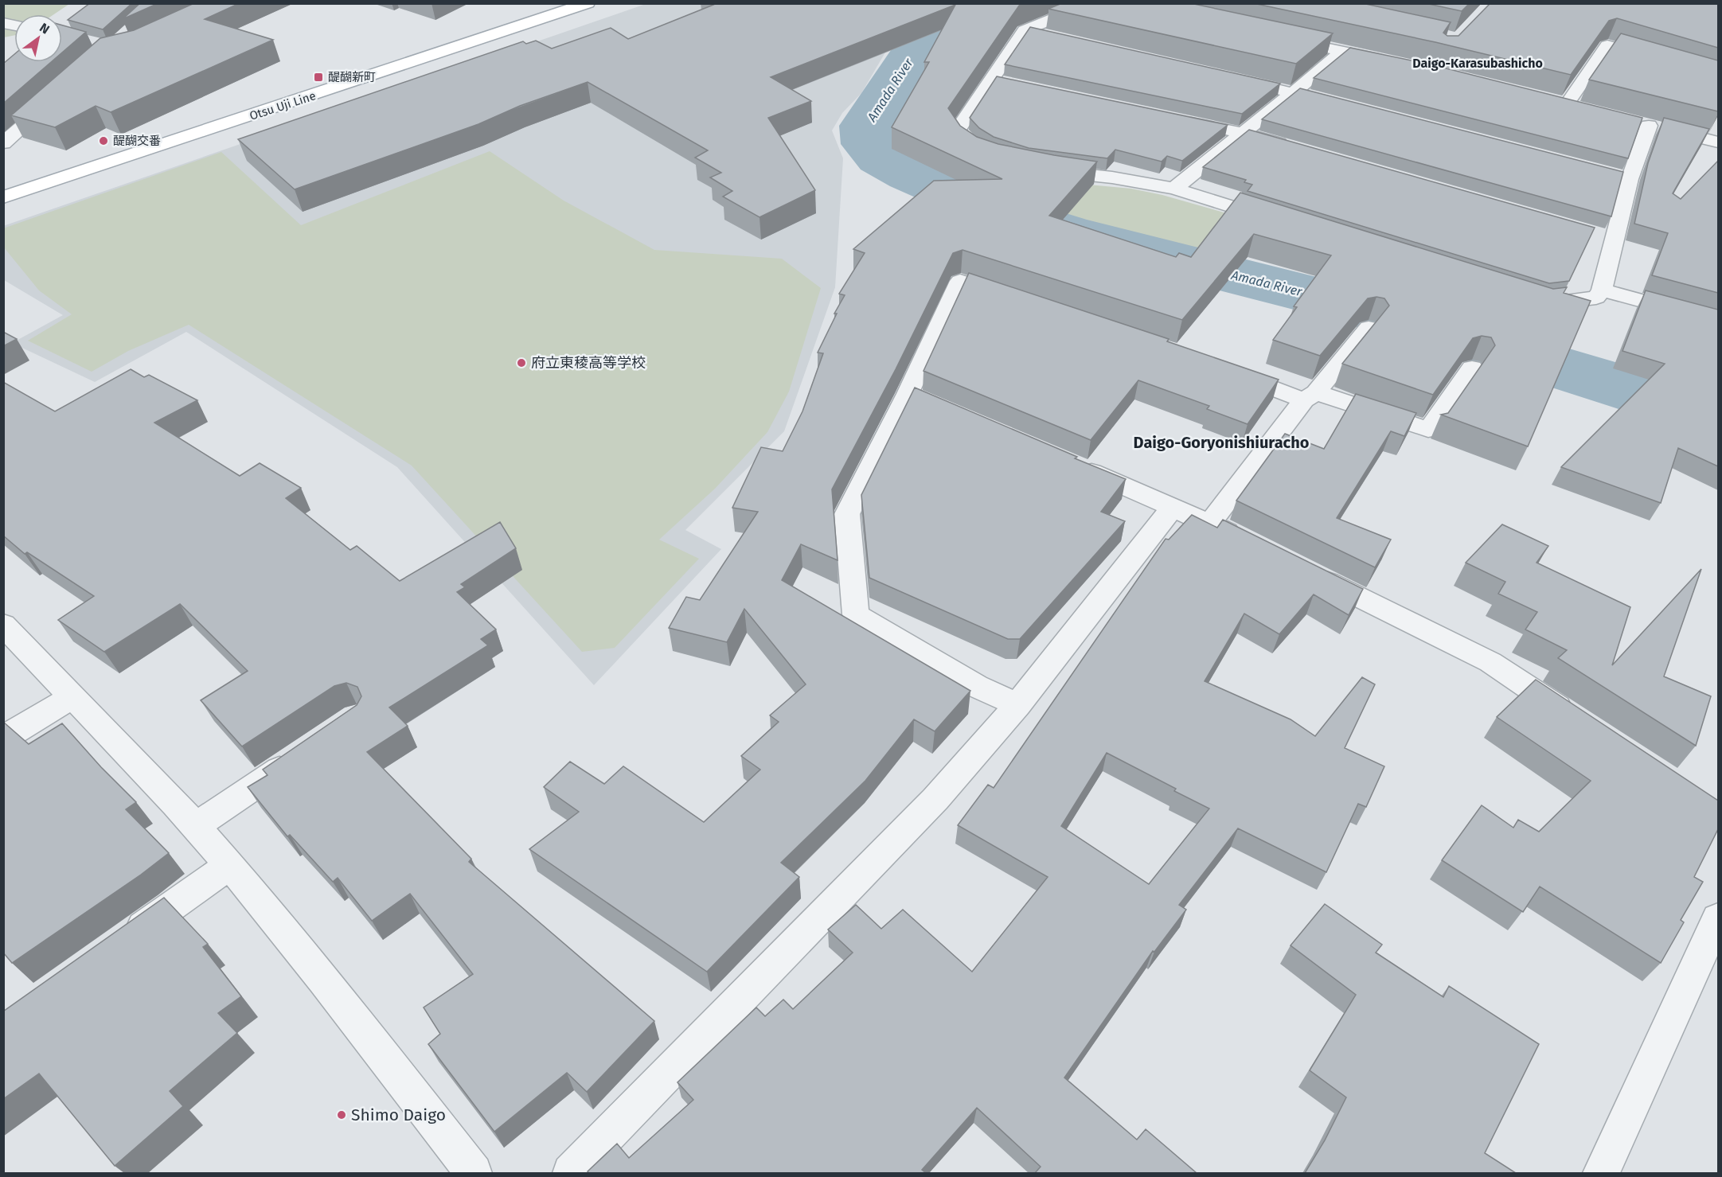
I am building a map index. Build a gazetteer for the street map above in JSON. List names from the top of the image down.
{
  "streets": {
    "main road": ["Otsu Uji Line"]
  },
  "districts": ["Daigo-Karasubashicho", "Daigo-Goryonishiuracho"],
  "water": ["Amada River"],
  "places": {
    "transit": ["醍醐新町"],
    "other": ["醍醐交番", "府立東稜高等学校", "Shimo Daigo"]
  },
  "north": "top right"
}
